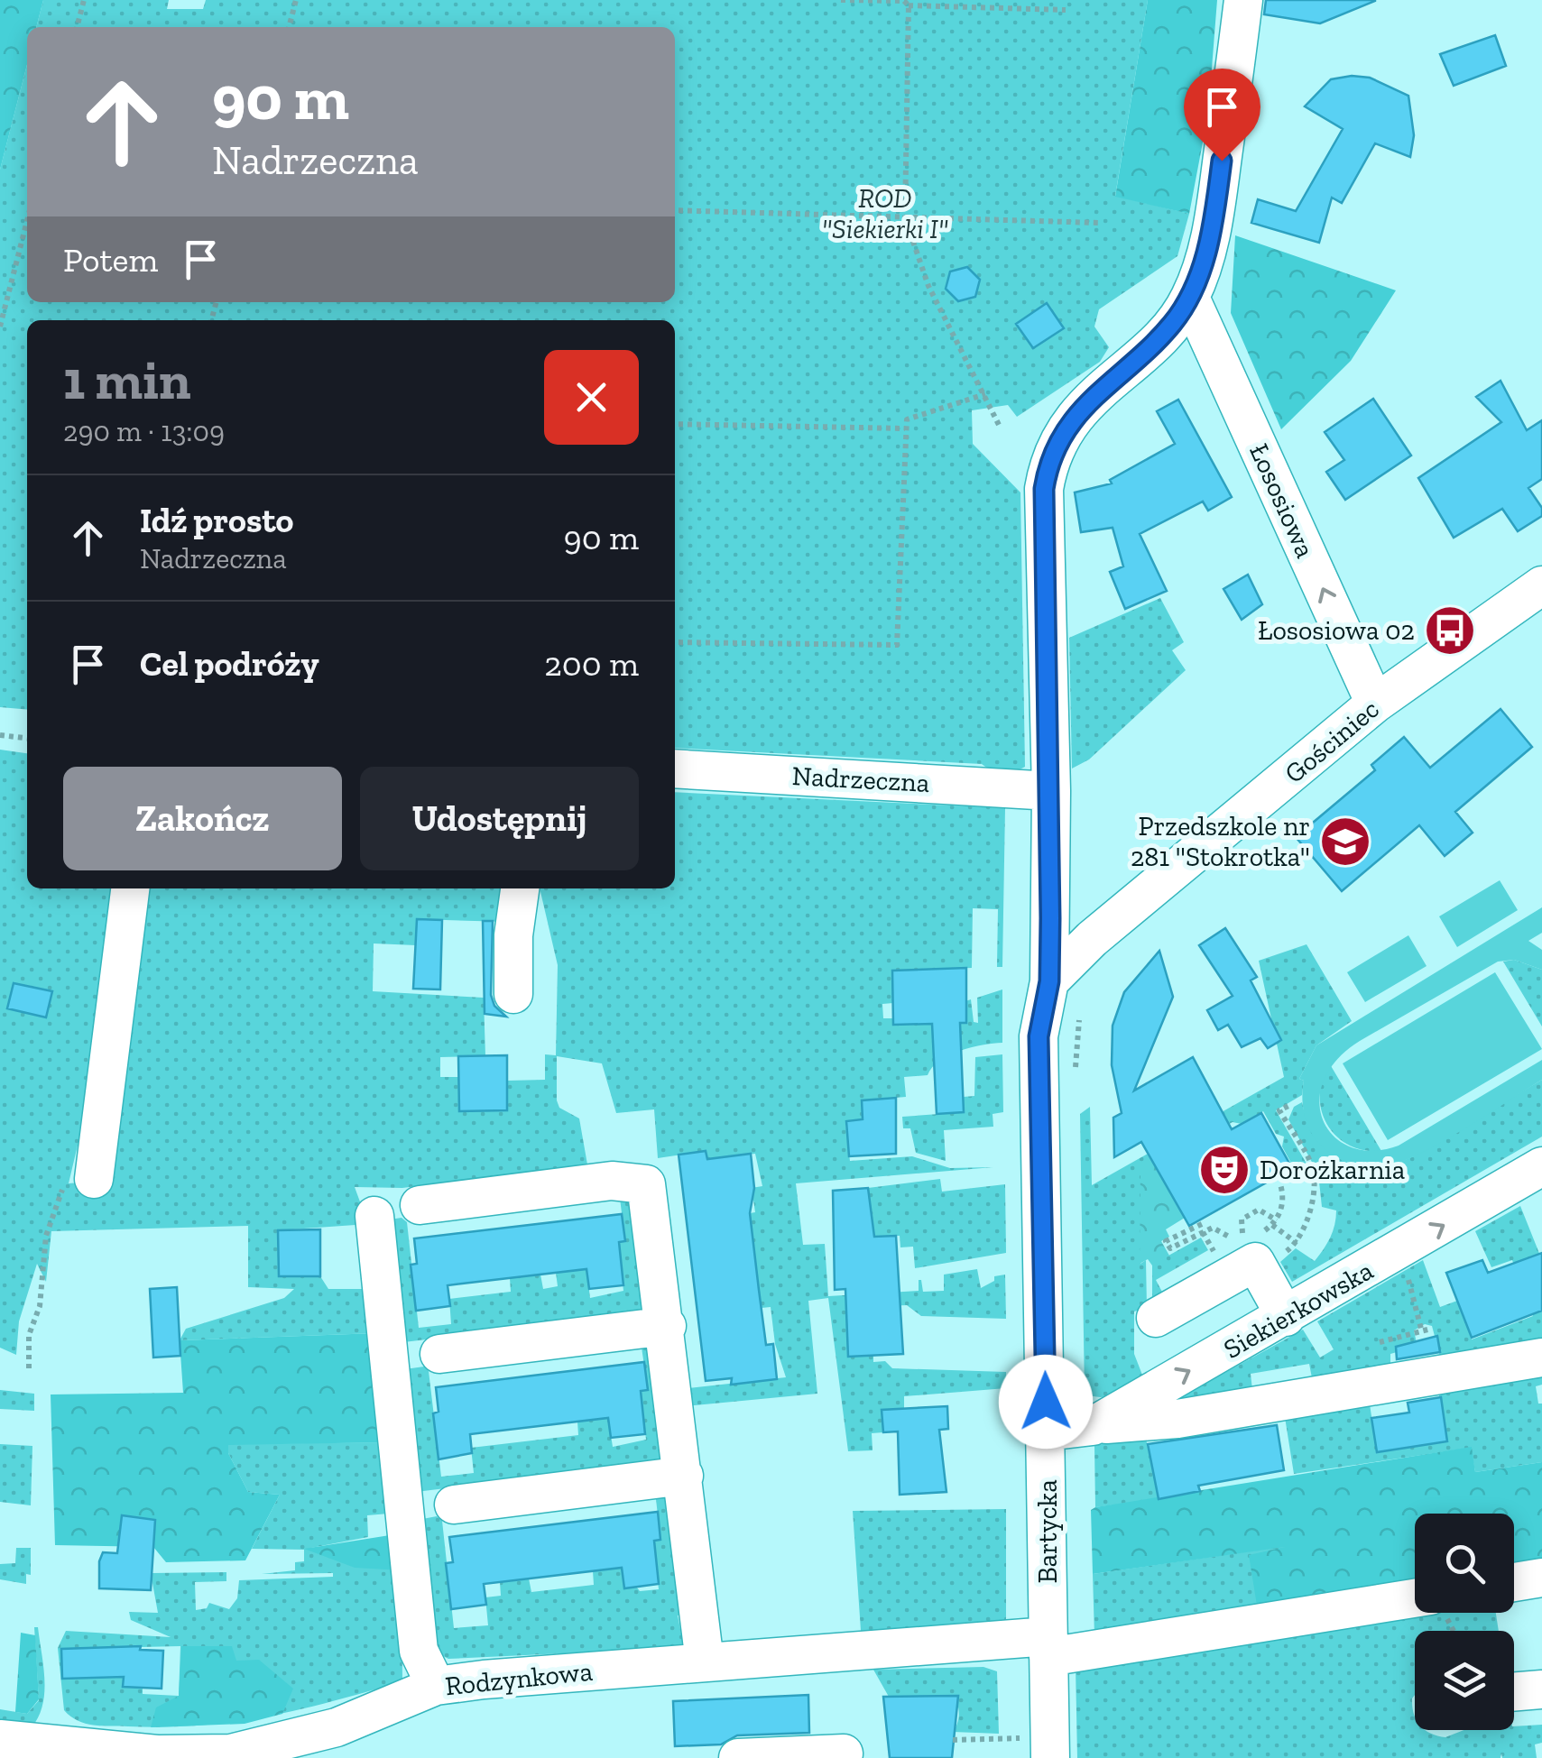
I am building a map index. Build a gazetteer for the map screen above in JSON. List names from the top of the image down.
{
  "streets": {
    "street": [
      "Łososiowa",
      "Gościniec",
      "Nadrzeczna",
      "Siekierkowska",
      "Bartycka",
      "Rodzynkowa"
    ]
  },
  "crossings": [
    ["Łososiowa", "Gościniec"],
    ["Gościniec", "Bartycka"],
    ["Siekierkowska", "Bartycka"],
    ["Bartycka", "Rodzynkowa"]
  ],
  "one_way": ["Łososiowa"],
  "parks": ["ROD \"Siekierki I\""],
  "places": {
    "bus stop": ["Łososiowa 02"],
    "school or university": ["Przedszkole nr 281 \"Stokrotka\""],
    "theatre": ["Dorożkarnia"]
  },
  "page": {
    "turn": ["90 m", "Nadrzeczna"],
    "then": "Potem",
    "heading": ["1 min", "290 m · 13:09"],
    "list": [
      {
        "name": "Idź prosto",
        "note": "Nadrzeczna",
        "value": "90 m"
      },
      {
        "name": "Cel podróży",
        "value": "200 m"
      }
    ],
    "buttons": ["Zakończ", "Udostępnij"]
  }
}
